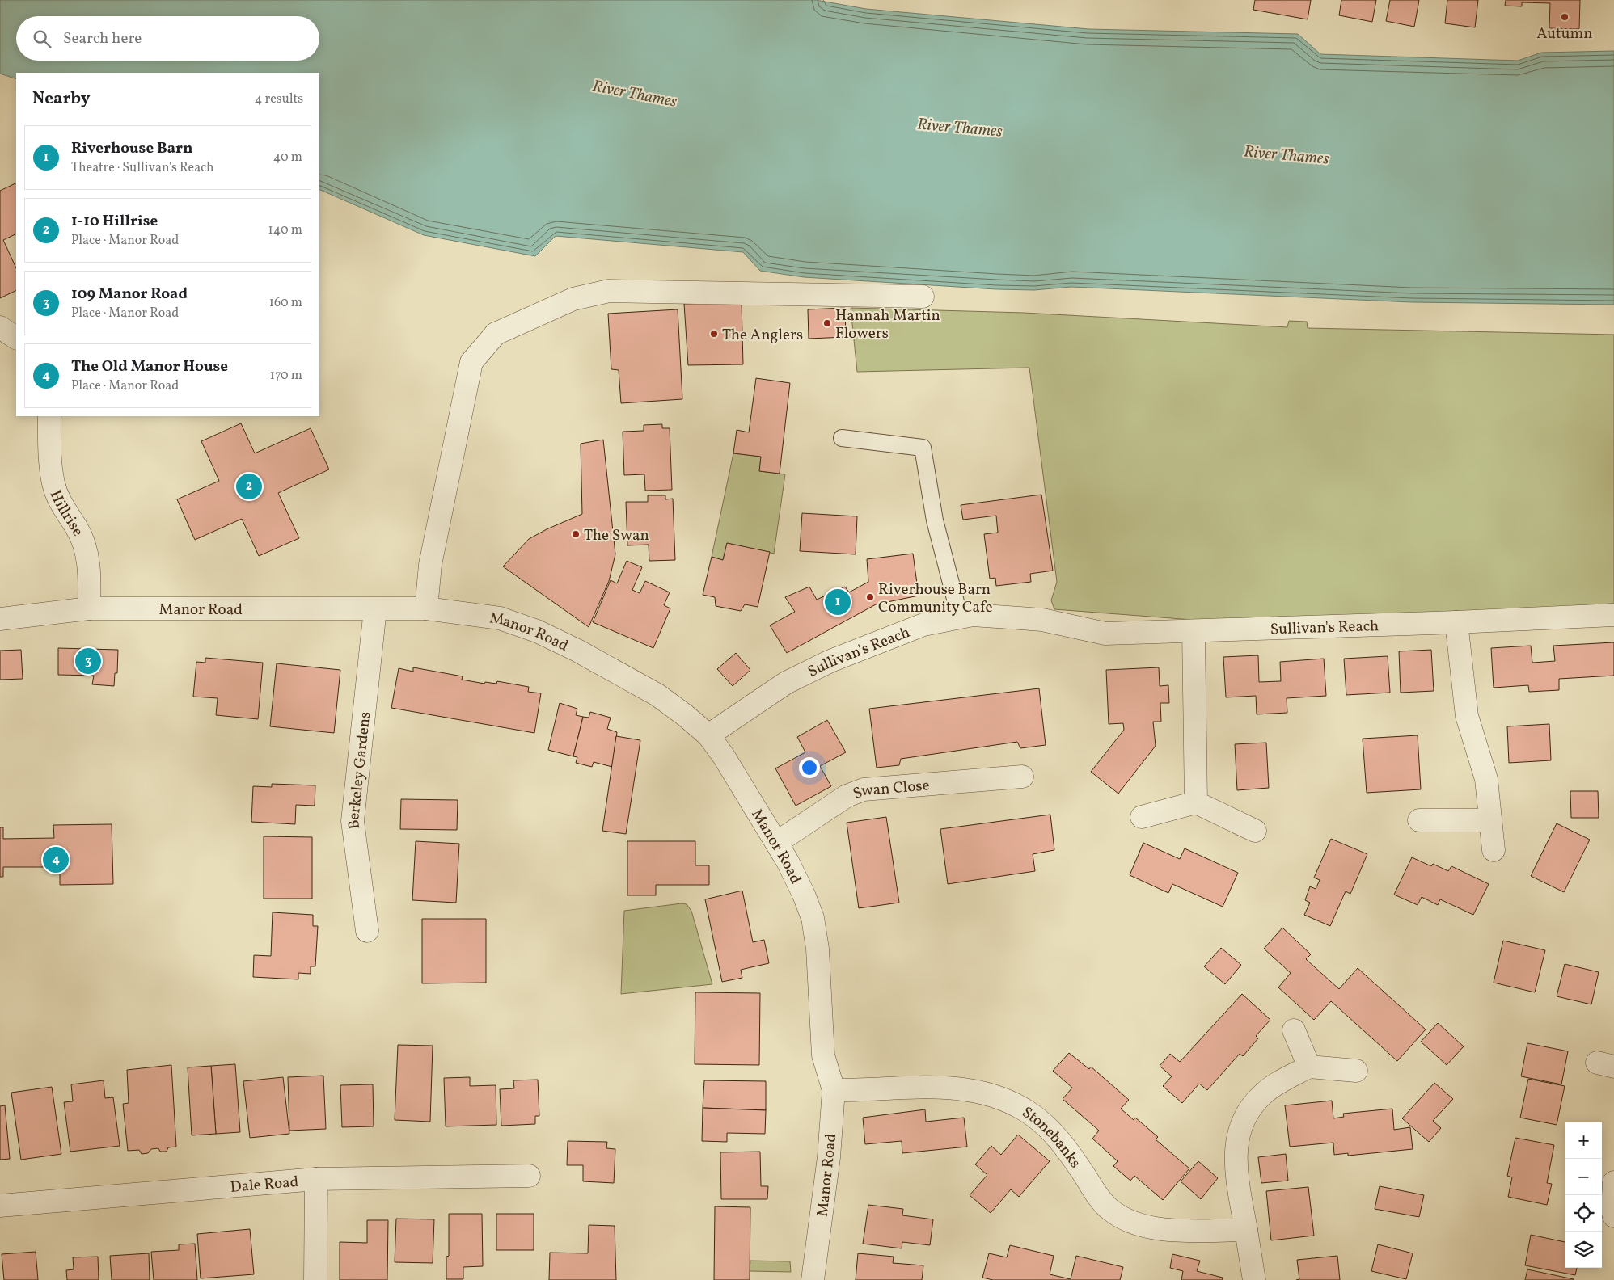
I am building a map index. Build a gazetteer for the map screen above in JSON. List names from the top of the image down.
{
  "streets": {
    "street": [
      "Hillrise",
      "Manor Road",
      "Sullivan's Reach",
      "Berkeley Gardens",
      "Swan Close",
      "Stonebanks",
      "Dale Road"
    ]
  },
  "crossings": [
    ["Hillrise", "Manor Road"],
    ["Manor Road", "Sullivan's Reach"],
    ["Manor Road", "Berkeley Gardens"],
    ["Manor Road", "Swan Close"],
    ["Manor Road", "Stonebanks"]
  ],
  "water": ["River Thames"],
  "places": [
    "Autumn",
    "Hannah Martin Flowers",
    "The Anglers",
    "The Swan",
    "Riverhouse Barn Community Cafe"
  ],
  "page": {
    "search": "Search here",
    "heading": ["Nearby", "4 results"],
    "list": [
      {
        "mark": "1",
        "name": "Riverhouse Barn",
        "note": "Theatre · Sullivan's Reach",
        "value": "40 m"
      },
      {
        "mark": "2",
        "name": "1-10 Hillrise",
        "note": "Place · Manor Road",
        "value": "140 m"
      },
      {
        "mark": "3",
        "name": "109 Manor Road",
        "note": "Place · Manor Road",
        "value": "160 m"
      },
      {
        "mark": "4",
        "name": "The Old Manor House",
        "note": "Place · Manor Road",
        "value": "170 m"
      }
    ],
    "pins": [
      "2",
      "1",
      "3",
      "4"
    ],
    "map_buttons": ["+", "−"]
  }
}
